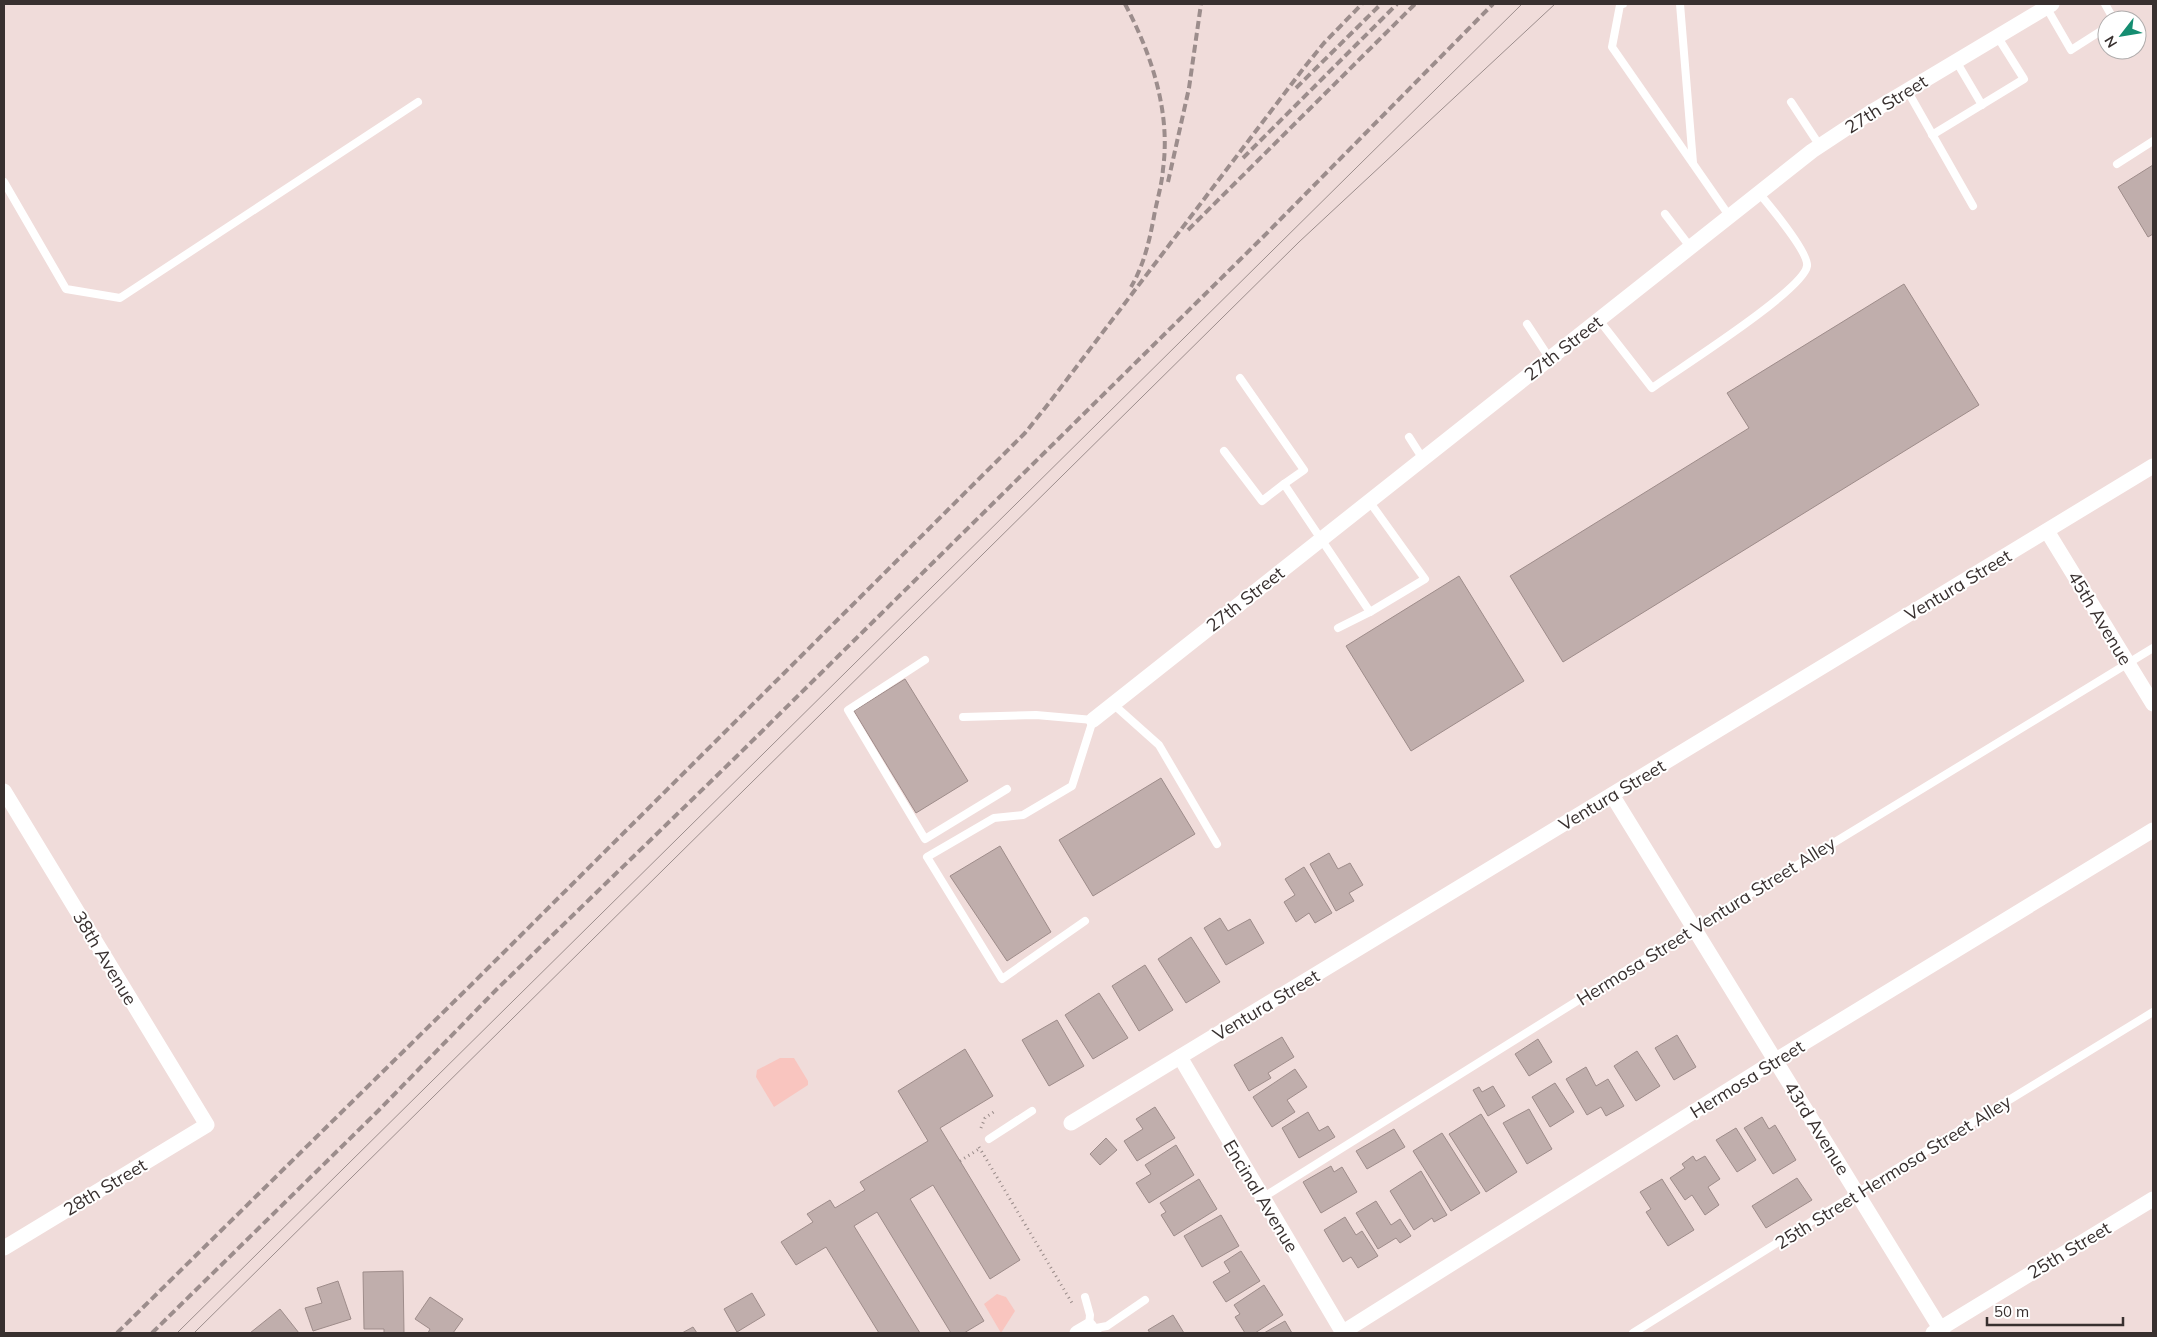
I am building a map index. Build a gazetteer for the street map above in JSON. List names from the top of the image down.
{
  "streets": {
    "street": [
      "27th Street",
      "Ventura Street",
      "45th Avenue",
      "38th Avenue",
      "Hermosa Street",
      "43rd Avenue",
      "28th Street",
      "Encinal Avenue",
      "25th Street"
    ],
    "lane": ["Hermosa Street Ventura Street Alley", "25th Street Hermosa Street Alley"]
  },
  "crossings": [
    ["Ventura Street", "45th Avenue"],
    ["Ventura Street", "43rd Avenue"],
    ["Ventura Street", "Encinal Avenue"],
    ["45th Avenue", "Hermosa Street Ventura Street Alley"],
    ["Hermosa Street Ventura Street Alley", "43rd Avenue"],
    ["Hermosa Street Ventura Street Alley", "Encinal Avenue"],
    ["38th Avenue", "28th Street"],
    ["Hermosa Street", "43rd Avenue"],
    ["Hermosa Street", "Encinal Avenue"],
    ["43rd Avenue", "25th Street Hermosa Street Alley"],
    ["43rd Avenue", "25th Street"]
  ],
  "scale_bar": "50 m",
  "north": "bottom left"
}
